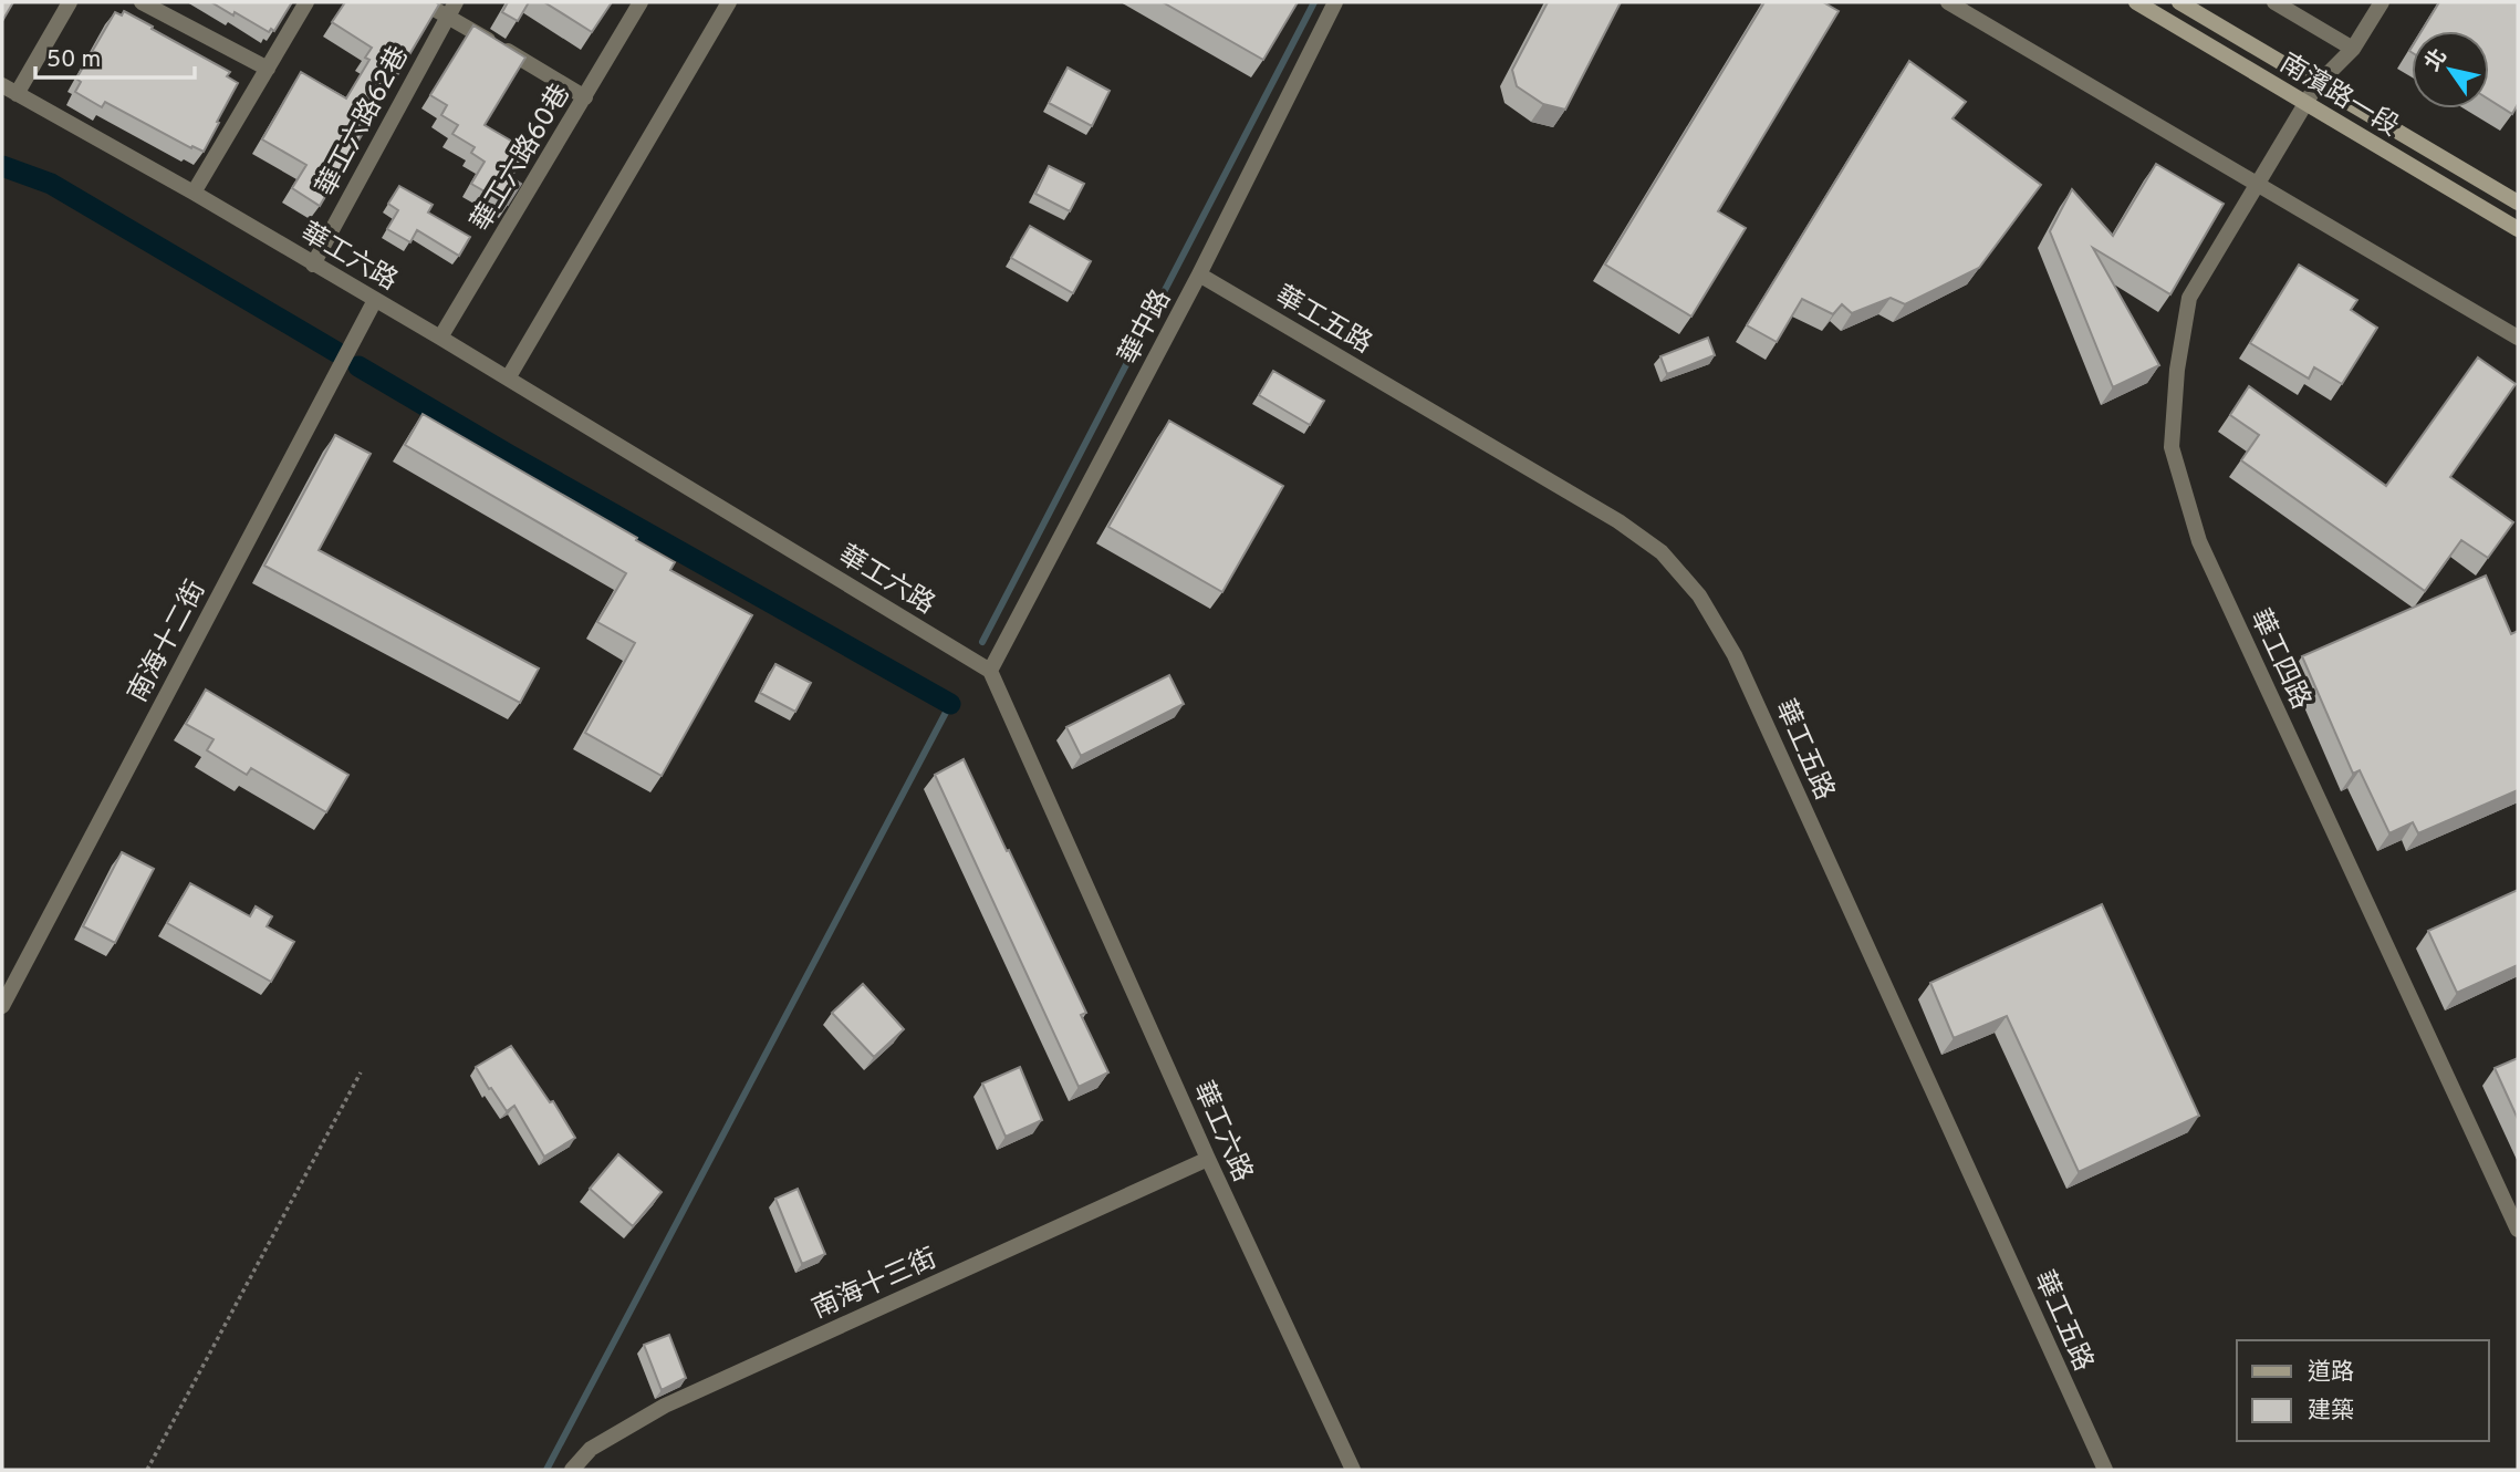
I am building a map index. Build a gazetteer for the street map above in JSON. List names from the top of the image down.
{
  "streets": {
    "main road": ["南濱路一段"],
    "street": [
      "華工六路62巷",
      "華工六路60巷",
      "華工六路",
      "華工五路",
      "華中路",
      "南海十二街",
      "華工四路",
      "南海十三街"
    ]
  },
  "crossings": [
    ["南濱路一段", "華工四路"],
    ["華工六路62巷", "華工六路"],
    ["華工六路60巷", "華工六路"],
    ["華工六路", "華中路"],
    ["華工六路", "南海十二街"],
    ["華工六路", "南海十三街"],
    ["華工五路", "華中路"]
  ],
  "legend": ["道路", "建築"],
  "scale_bar": "50 m",
  "north": "top left"
}
